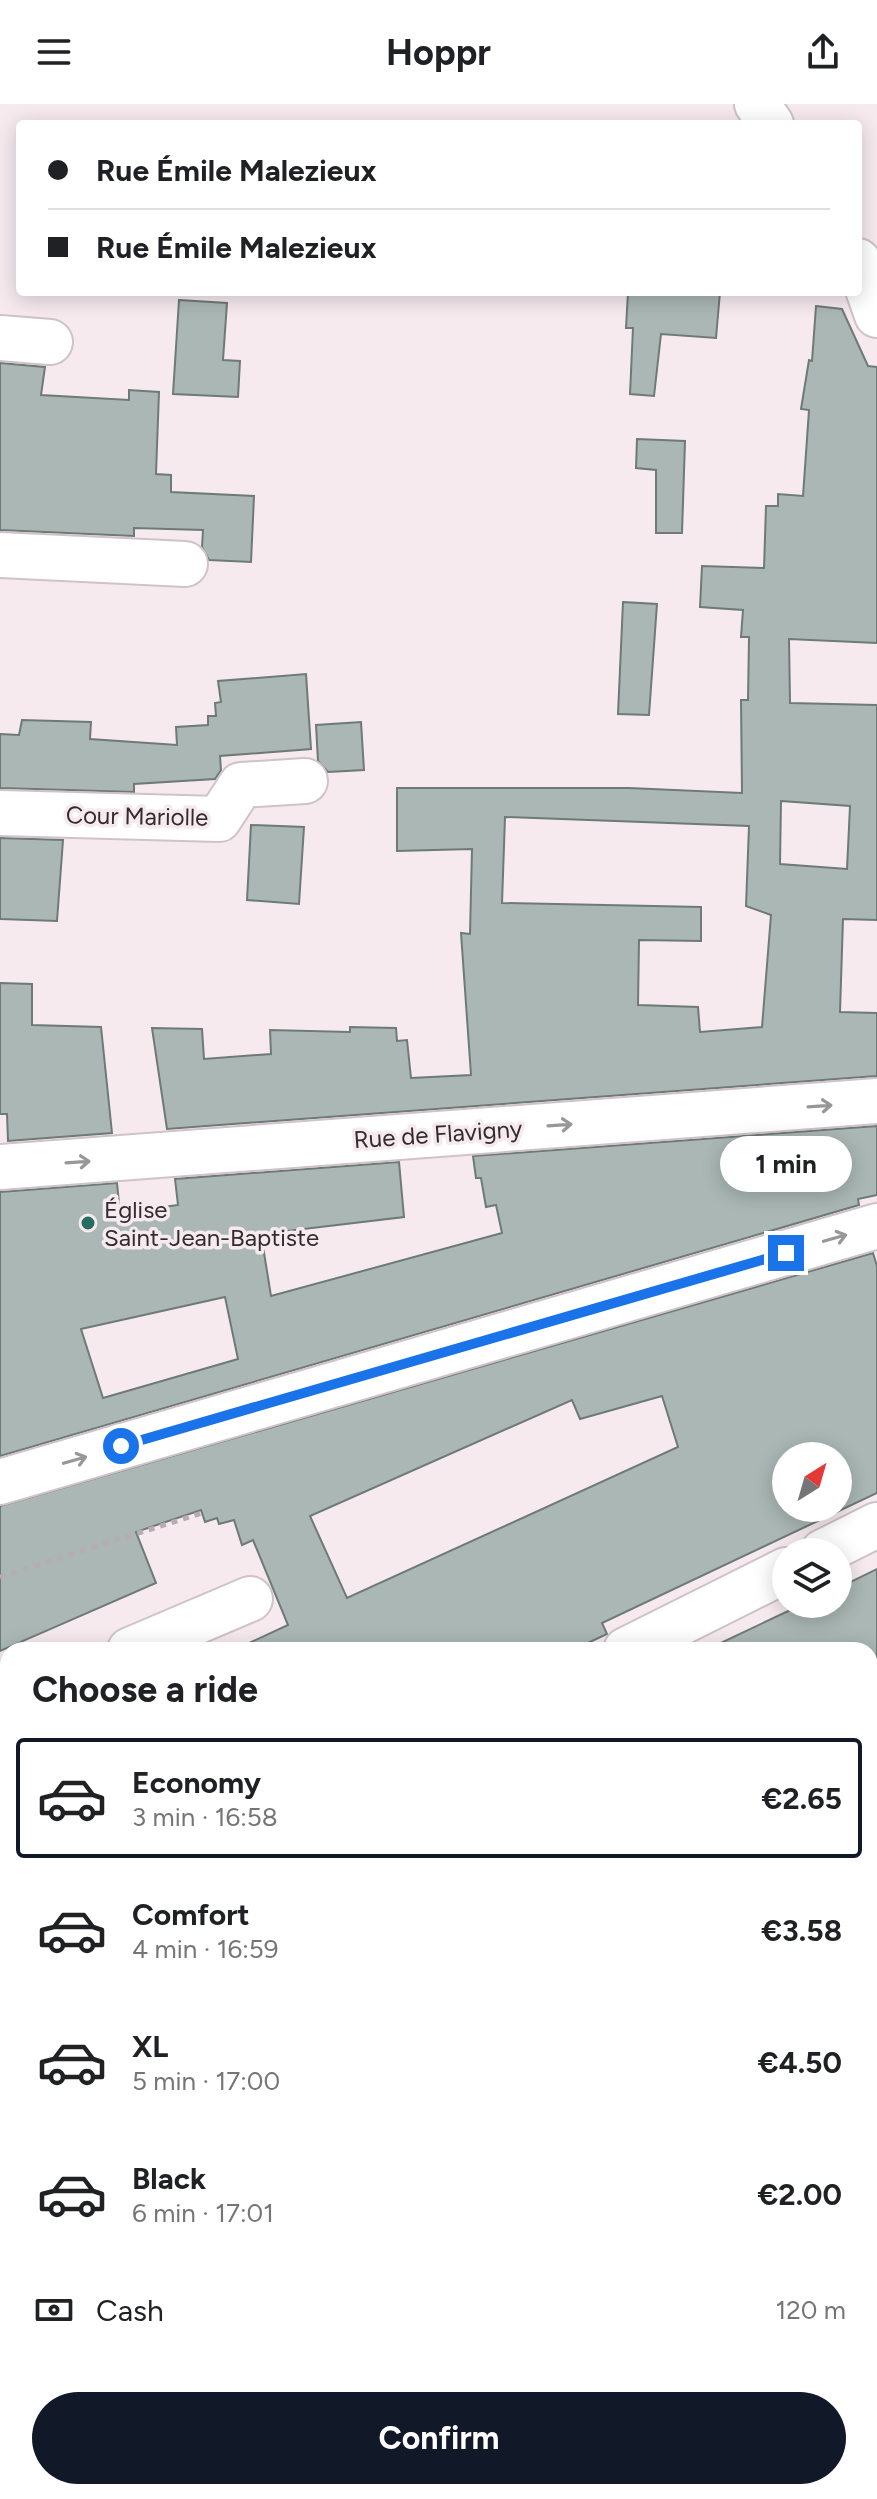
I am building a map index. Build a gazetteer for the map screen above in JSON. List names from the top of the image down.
{
  "streets": {
    "street": ["Cour Mariolle", "Rue de Flavigny"]
  },
  "places": ["Église Saint-Jean-Baptiste"],
  "north": "top right",
  "page": {
    "header": "Hoppr",
    "banner": ["Rue Émile Malezieux", "Rue Émile Malezieux"],
    "bubble": "1 min",
    "heading": "Choose a ride",
    "list": [
      {
        "name": "Economy",
        "note": "3 min · 16:58",
        "value": "€2.65"
      },
      {
        "name": "Comfort",
        "note": "4 min · 16:59",
        "value": "€3.58"
      },
      {
        "name": "XL",
        "note": "5 min · 17:00",
        "value": "€4.50"
      },
      {
        "name": "Black",
        "note": "6 min · 17:01",
        "value": "€2.00"
      }
    ],
    "pay": ["Cash", "120 m"],
    "buttons": "Confirm"
  }
}
